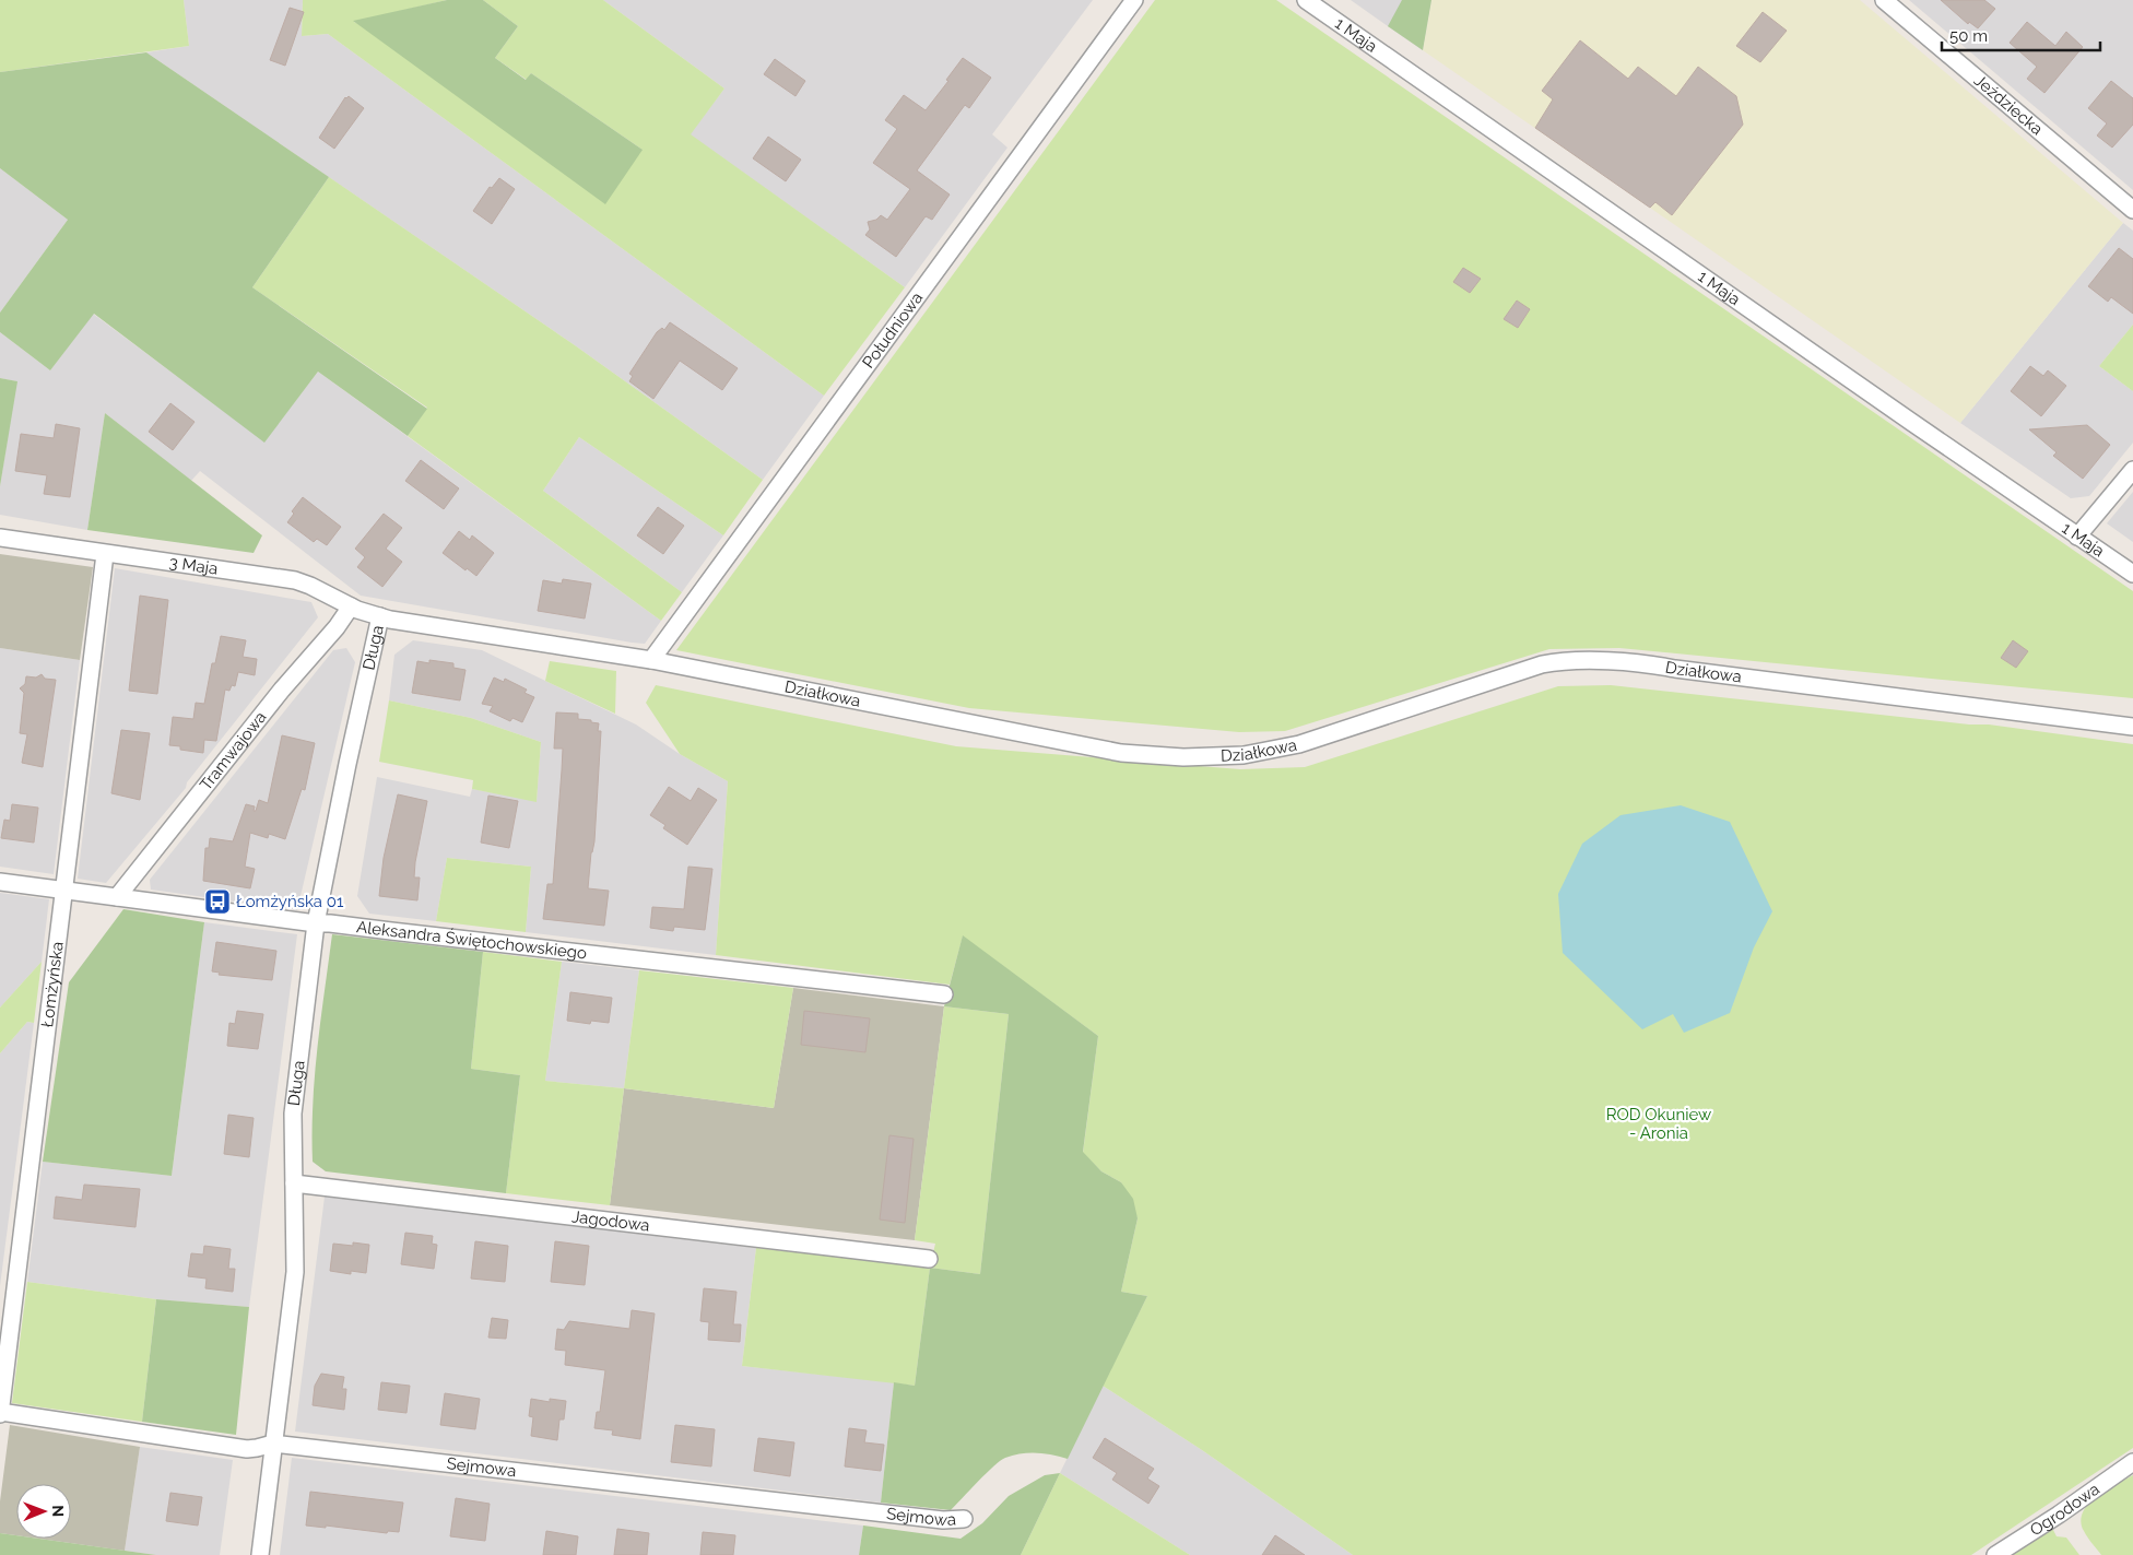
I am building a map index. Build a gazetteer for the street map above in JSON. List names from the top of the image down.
{
  "streets": {
    "street": [
      "1 Maja",
      "Jeździecka",
      "Południowa",
      "3 Maja",
      "Długa",
      "Działkowa",
      "Tramwajowa",
      "Aleksandra Świętochowskiego",
      "Łomżyńska",
      "Jagodowa",
      "Sejmowa",
      "Ogrodowa"
    ]
  },
  "crossings": [
    ["Południowa", "Działkowa"],
    ["3 Maja", "Długa"],
    ["3 Maja", "Działkowa"],
    ["3 Maja", "Tramwajowa"],
    ["3 Maja", "Łomżyńska"],
    ["Długa", "Działkowa"],
    ["Długa", "Aleksandra Świętochowskiego"],
    ["Długa", "Jagodowa"],
    ["Długa", "Sejmowa"],
    ["Tramwajowa", "Aleksandra Świętochowskiego"],
    ["Aleksandra Świętochowskiego", "Łomżyńska"],
    ["Łomżyńska", "Sejmowa"]
  ],
  "parks": ["ROD Okuniew - Aronia"],
  "places": {
    "bus stop": ["Łomżyńska 01"]
  },
  "scale_bar": "50 m",
  "north": "right"
}
